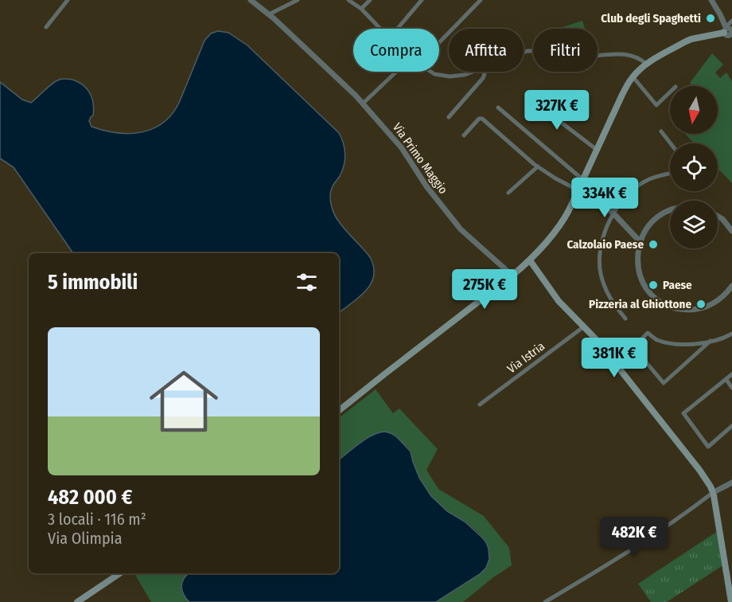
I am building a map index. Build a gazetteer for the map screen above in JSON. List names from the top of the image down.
{
  "streets": {
    "street": ["Via Primo Maggio", "Via Istria"]
  },
  "places": [
    "Club degli Spaghetti",
    "Calzolaio Paese",
    "Paese",
    "Pizzeria al Ghiottone"
  ],
  "north": "bottom",
  "page": {
    "chip": ["Compra", "Affitta", "Filtri"],
    "price": [
      "327K €",
      "334K €",
      "275K €",
      "381K €",
      "482K €"
    ],
    "heading": "5 immobili",
    "list": [
      {
        "name": "482 000 €",
        "note": "3 locali · 116 m² · Via Olimpia"
      }
    ]
  }
}
